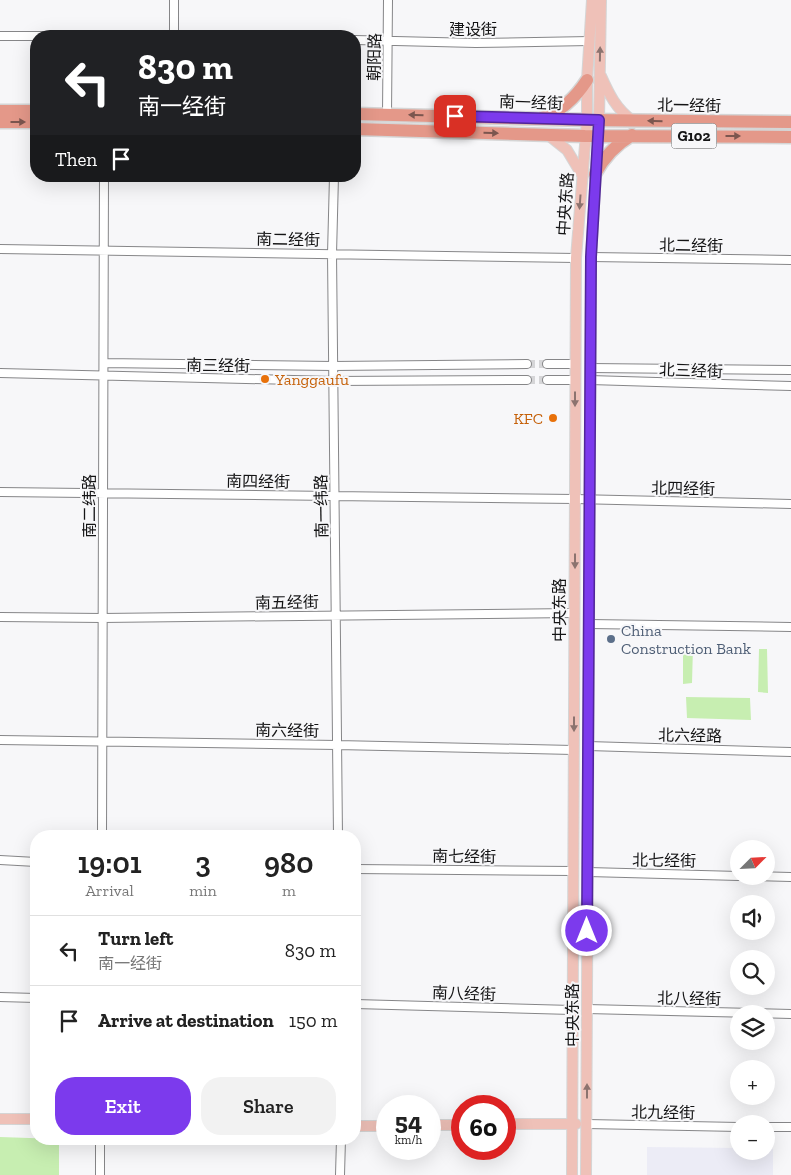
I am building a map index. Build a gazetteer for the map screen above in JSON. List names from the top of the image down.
{
  "streets": {
    "highway": ["南一经街", "北一经街", "G102"],
    "main road": ["中央东路"],
    "street": [
      "建设街",
      "朝阳路",
      "南二经街",
      "北二经街",
      "南三经街",
      "北三经街",
      "南四经街",
      "北四经街",
      "南二纬路",
      "南一纬路",
      "南五经街",
      "南六经街",
      "北六经路",
      "南七经街",
      "北七经街",
      "南八经街",
      "北八经街",
      "北九经街"
    ]
  },
  "crossings": [
    ["建设街", "朝阳路"],
    ["朝阳路", "南一经街"],
    ["南一经街", "北一经街"],
    ["南一经街", "中央东路"],
    ["北一经街", "中央东路"],
    ["中央东路", "南二经街"],
    ["中央东路", "北二经街"],
    ["中央东路", "北三经街"],
    ["中央东路", "南四经街"],
    ["中央东路", "北四经街"],
    ["中央东路", "南五经街"],
    ["中央东路", "南六经街"],
    ["中央东路", "北六经路"],
    ["中央东路", "南七经街"],
    ["中央东路", "北七经街"],
    ["中央东路", "南八经街"],
    ["中央东路", "北八经街"],
    ["中央东路", "北九经街"],
    ["南二经街", "南二纬路"],
    ["南二经街", "南一纬路"],
    ["南三经街", "南二纬路"],
    ["南三经街", "南一纬路"],
    ["南四经街", "北四经街"],
    ["南四经街", "南二纬路"],
    ["南四经街", "南一纬路"],
    ["南二纬路", "南五经街"],
    ["南二纬路", "南六经街"],
    ["南一纬路", "南五经街"],
    ["南一纬路", "南六经街"]
  ],
  "places": ["Yanggaufu", "KFC", "China Construction Bank"],
  "north": "top right",
  "page": {
    "turn": ["830 m", "南一经街"],
    "then": "Then",
    "eta": [
      "19:01",
      "Arrival",
      "3",
      "min",
      "980",
      "m"
    ],
    "map_buttons": ["+", "−"],
    "list": [
      {
        "name": "Turn left",
        "note": "南一经街",
        "value": "830 m"
      },
      {
        "name": "Arrive at destination",
        "value": "150 m"
      }
    ],
    "buttons": ["Exit", "Share"],
    "speed": "54 km/h",
    "limit": "60"
  }
}
